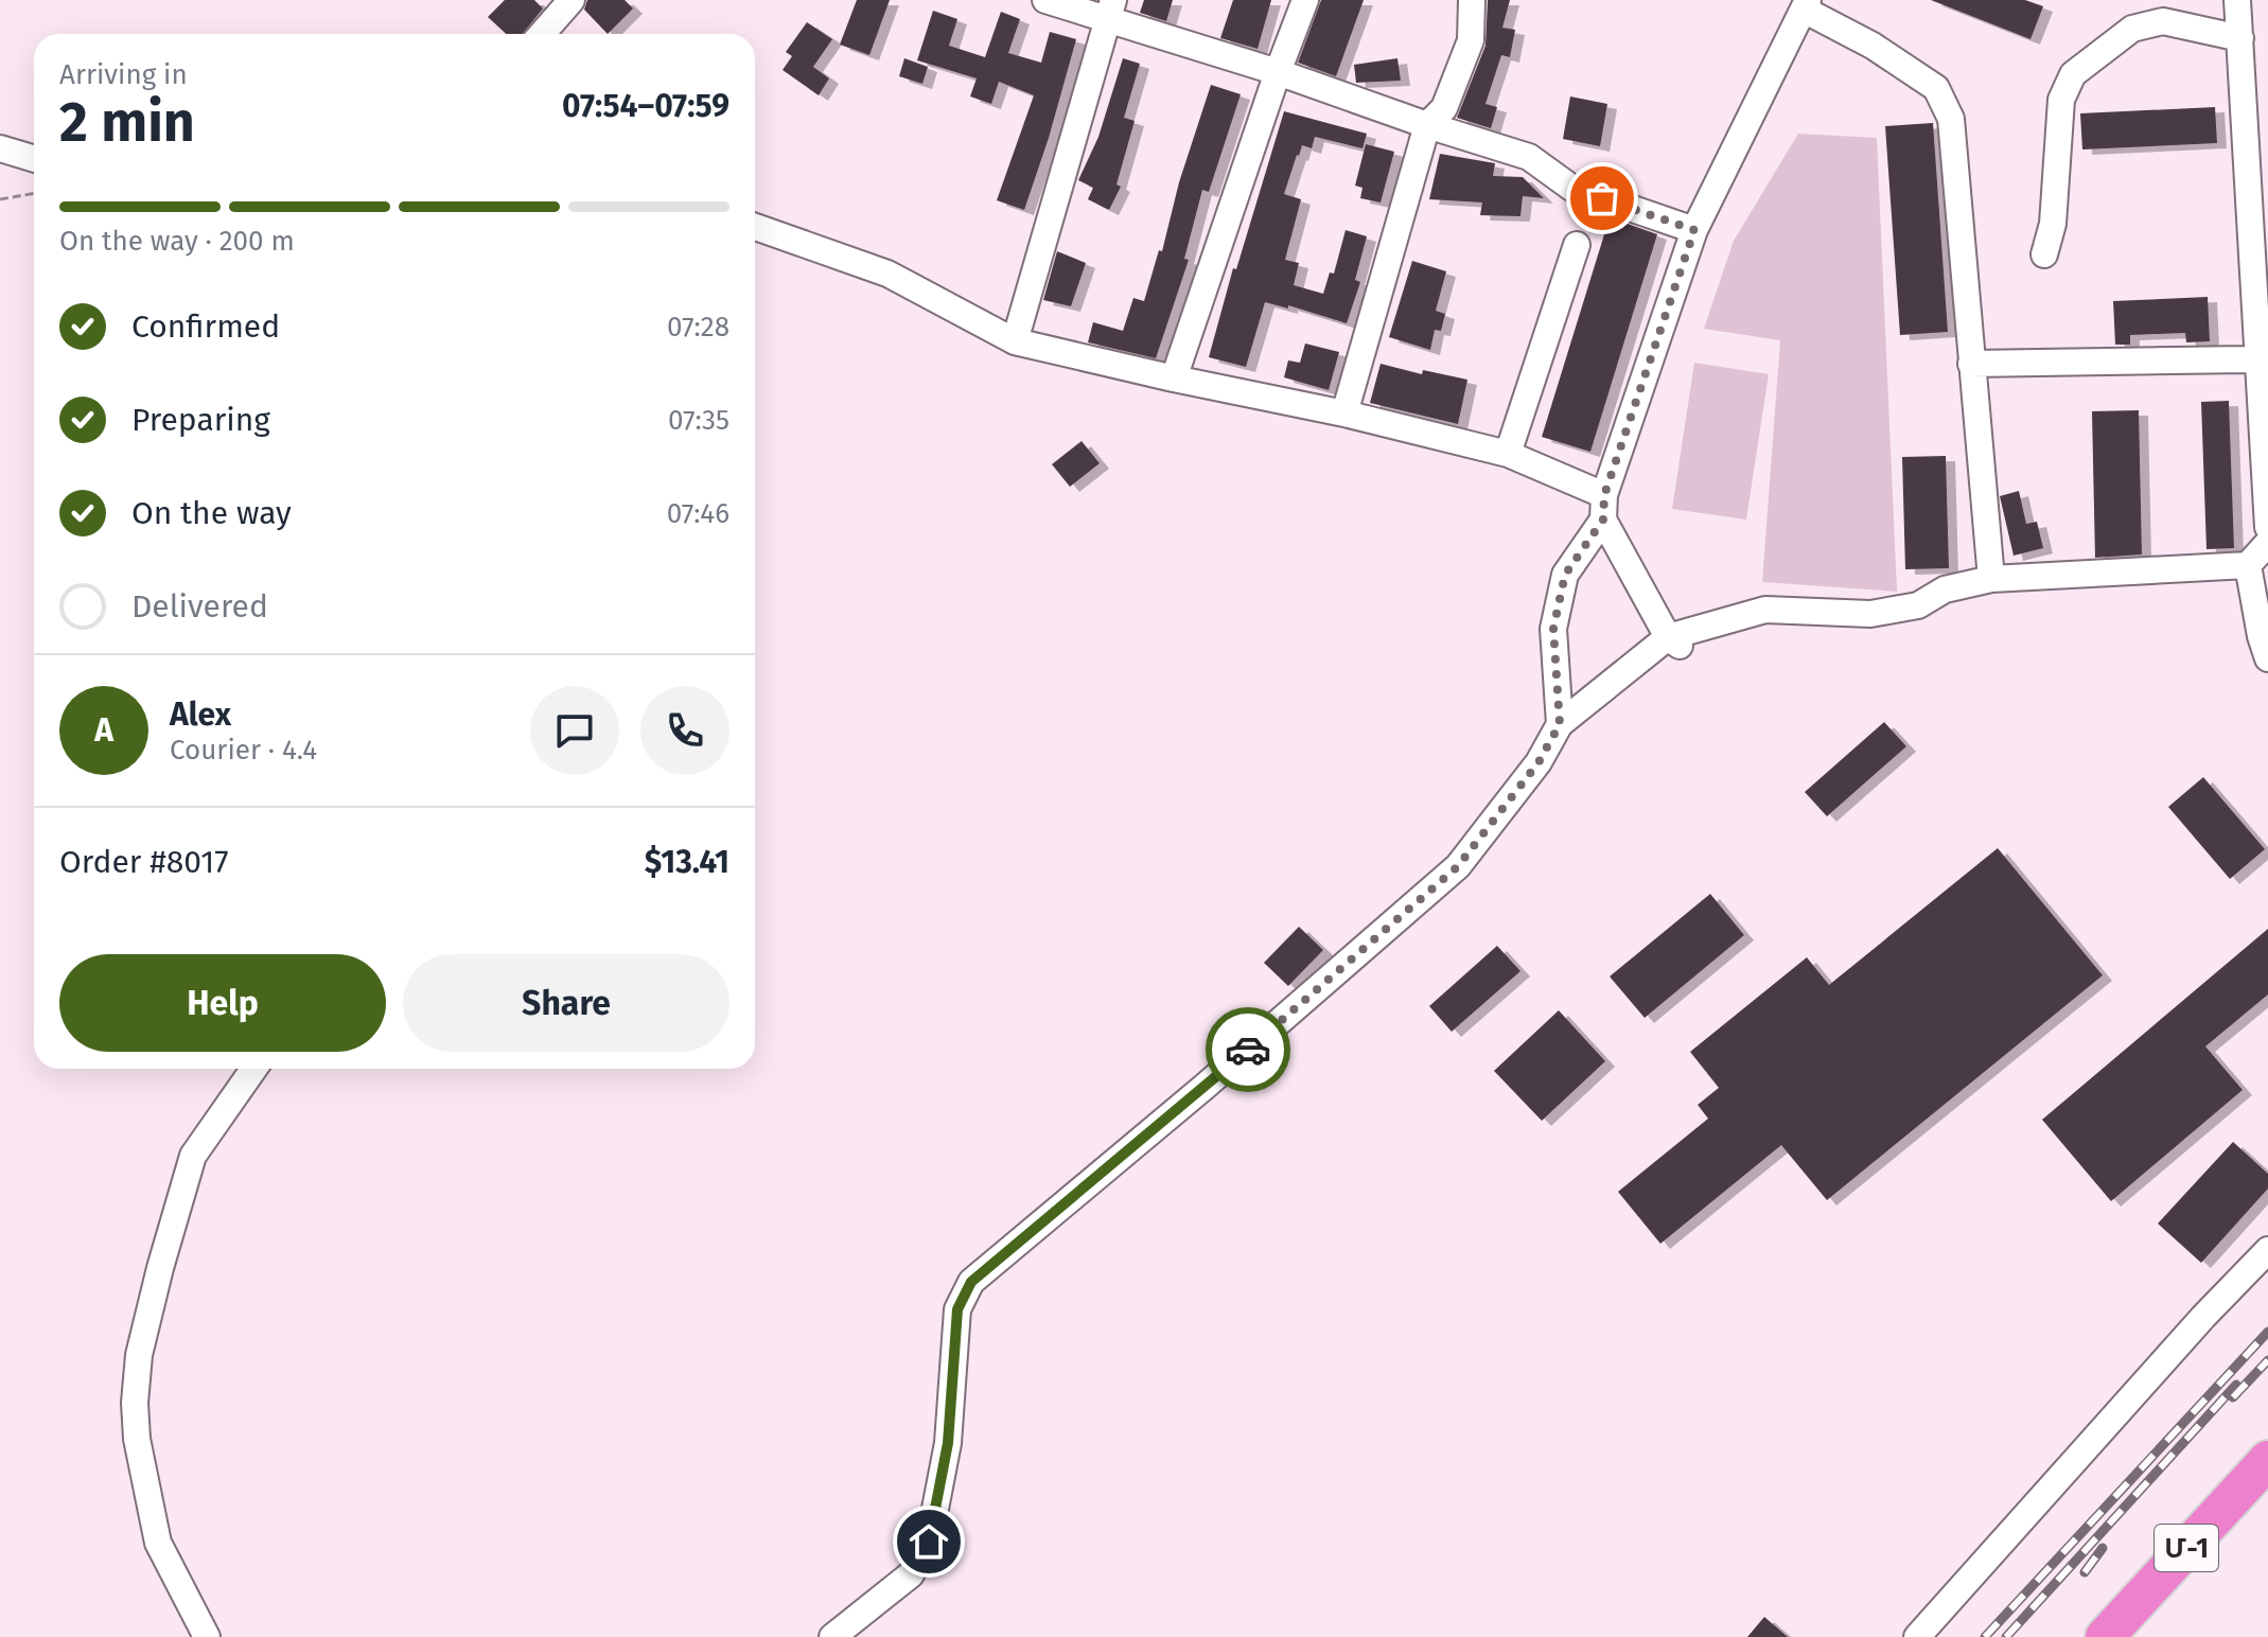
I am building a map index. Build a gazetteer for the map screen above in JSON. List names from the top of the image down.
{
  "streets": {
    "highway": ["Մ-1"]
  },
  "page": {
    "heading": ["2 min", "Arriving in", "07:54–07:59"],
    "panel": [
      "Alex",
      "Courier · 4.4",
      "Order #8017",
      "$13.41"
    ],
    "bar": "On the way · 200 m",
    "list": [
      ["Confirmed", "07:28"],
      ["Preparing", "07:35"],
      ["On the way", "07:46"],
      "Delivered"
    ],
    "round": "A",
    "buttons": ["Help", "Share"]
  }
}
